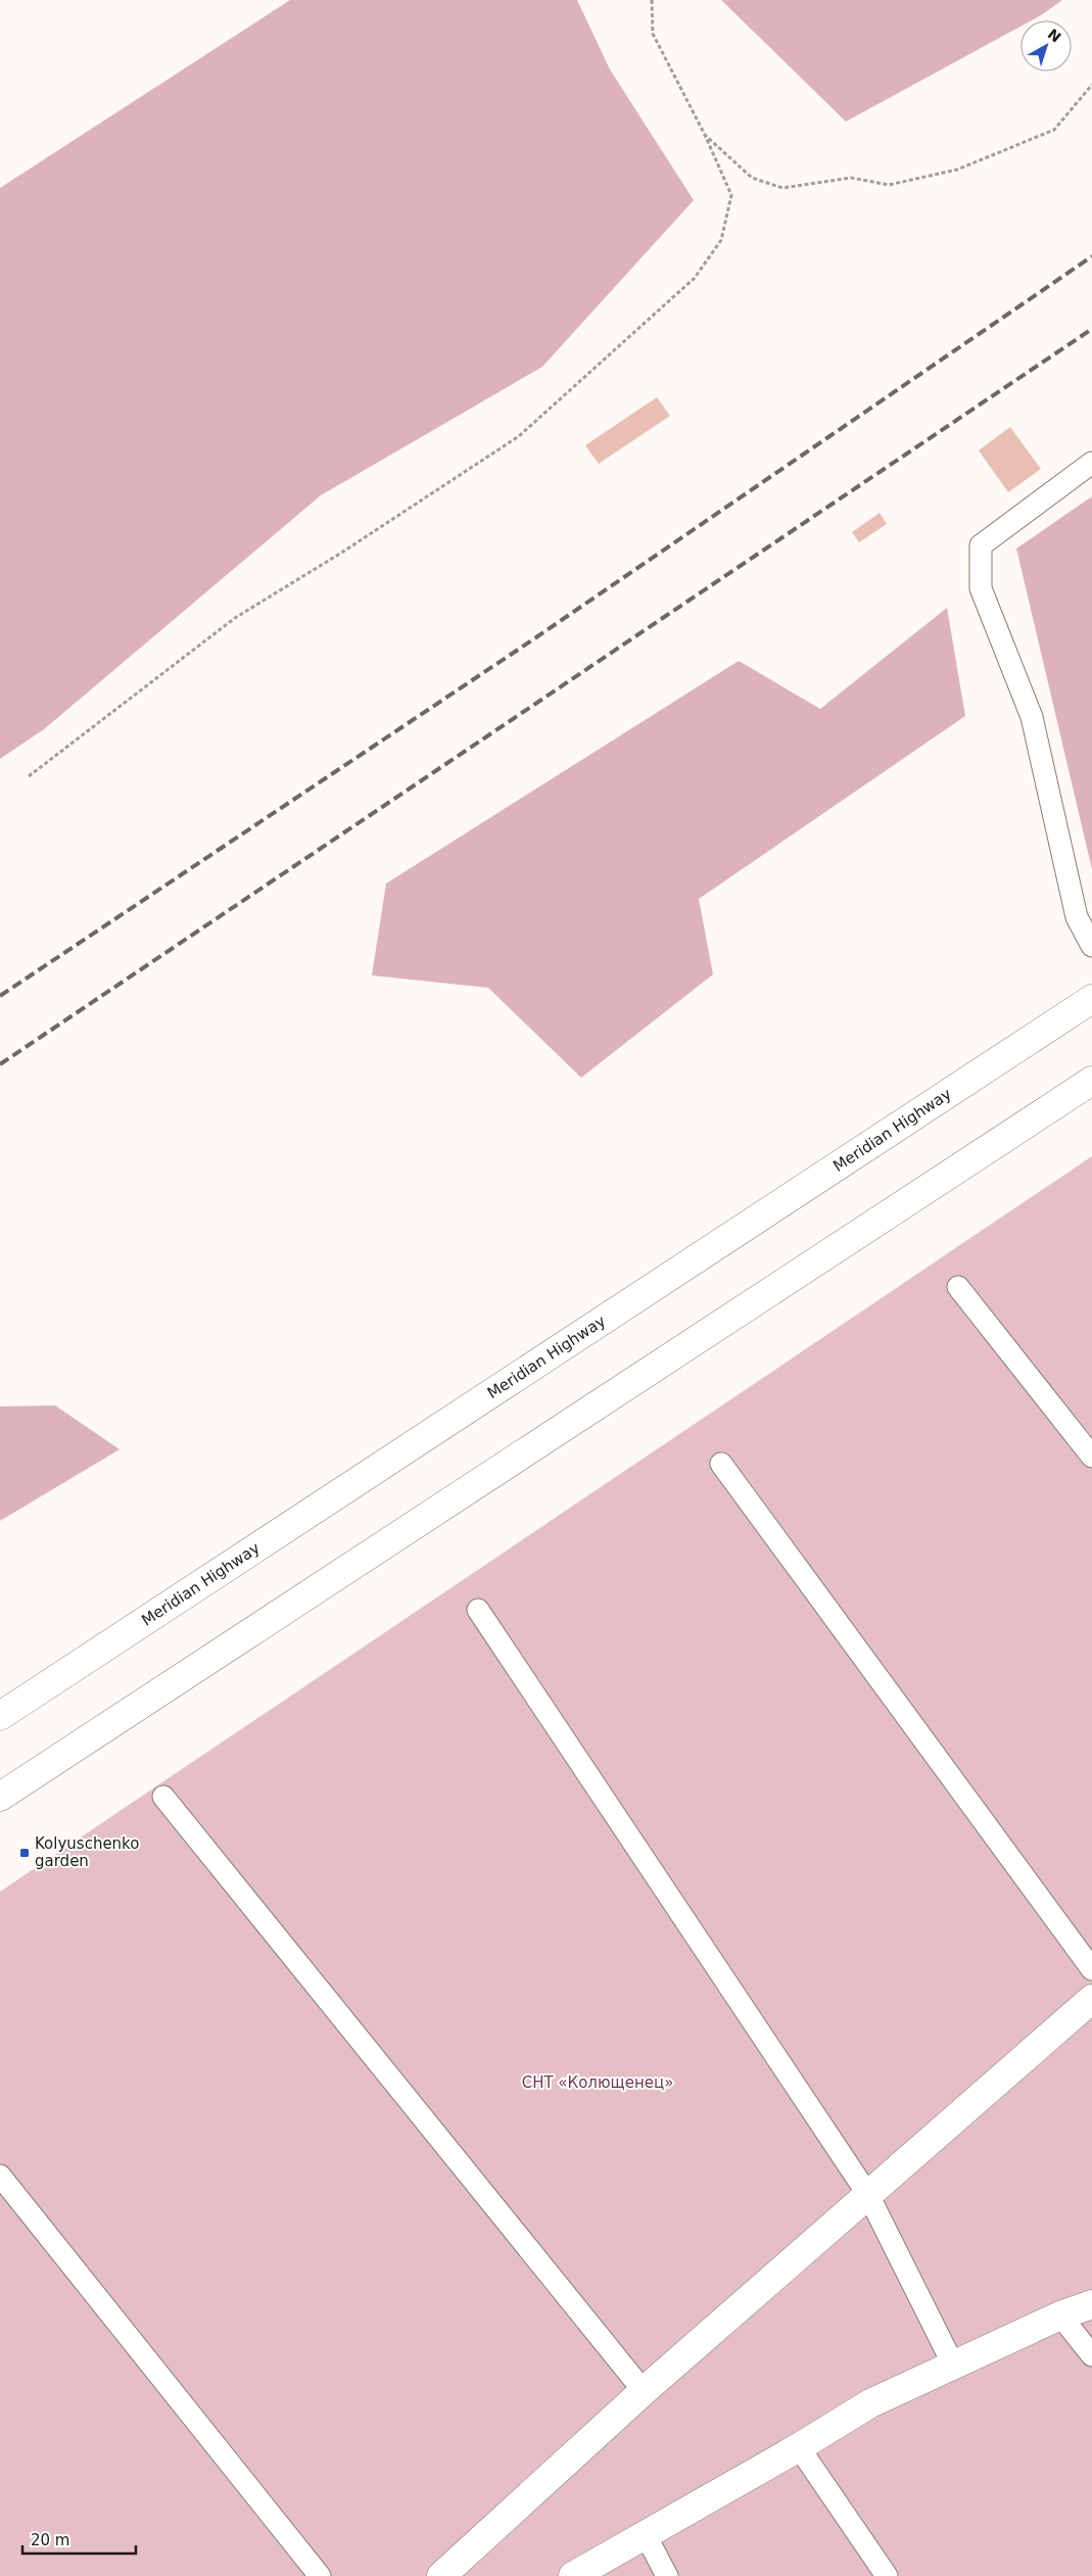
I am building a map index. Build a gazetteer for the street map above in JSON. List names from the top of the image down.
{
  "streets": {
    "main road": ["Meridian Highway"]
  },
  "parks": ["СНТ «Колющенец»"],
  "places": {
    "transit": ["Kolyuschenko garden"]
  },
  "scale_bar": "20 m",
  "north": "top right"
}
